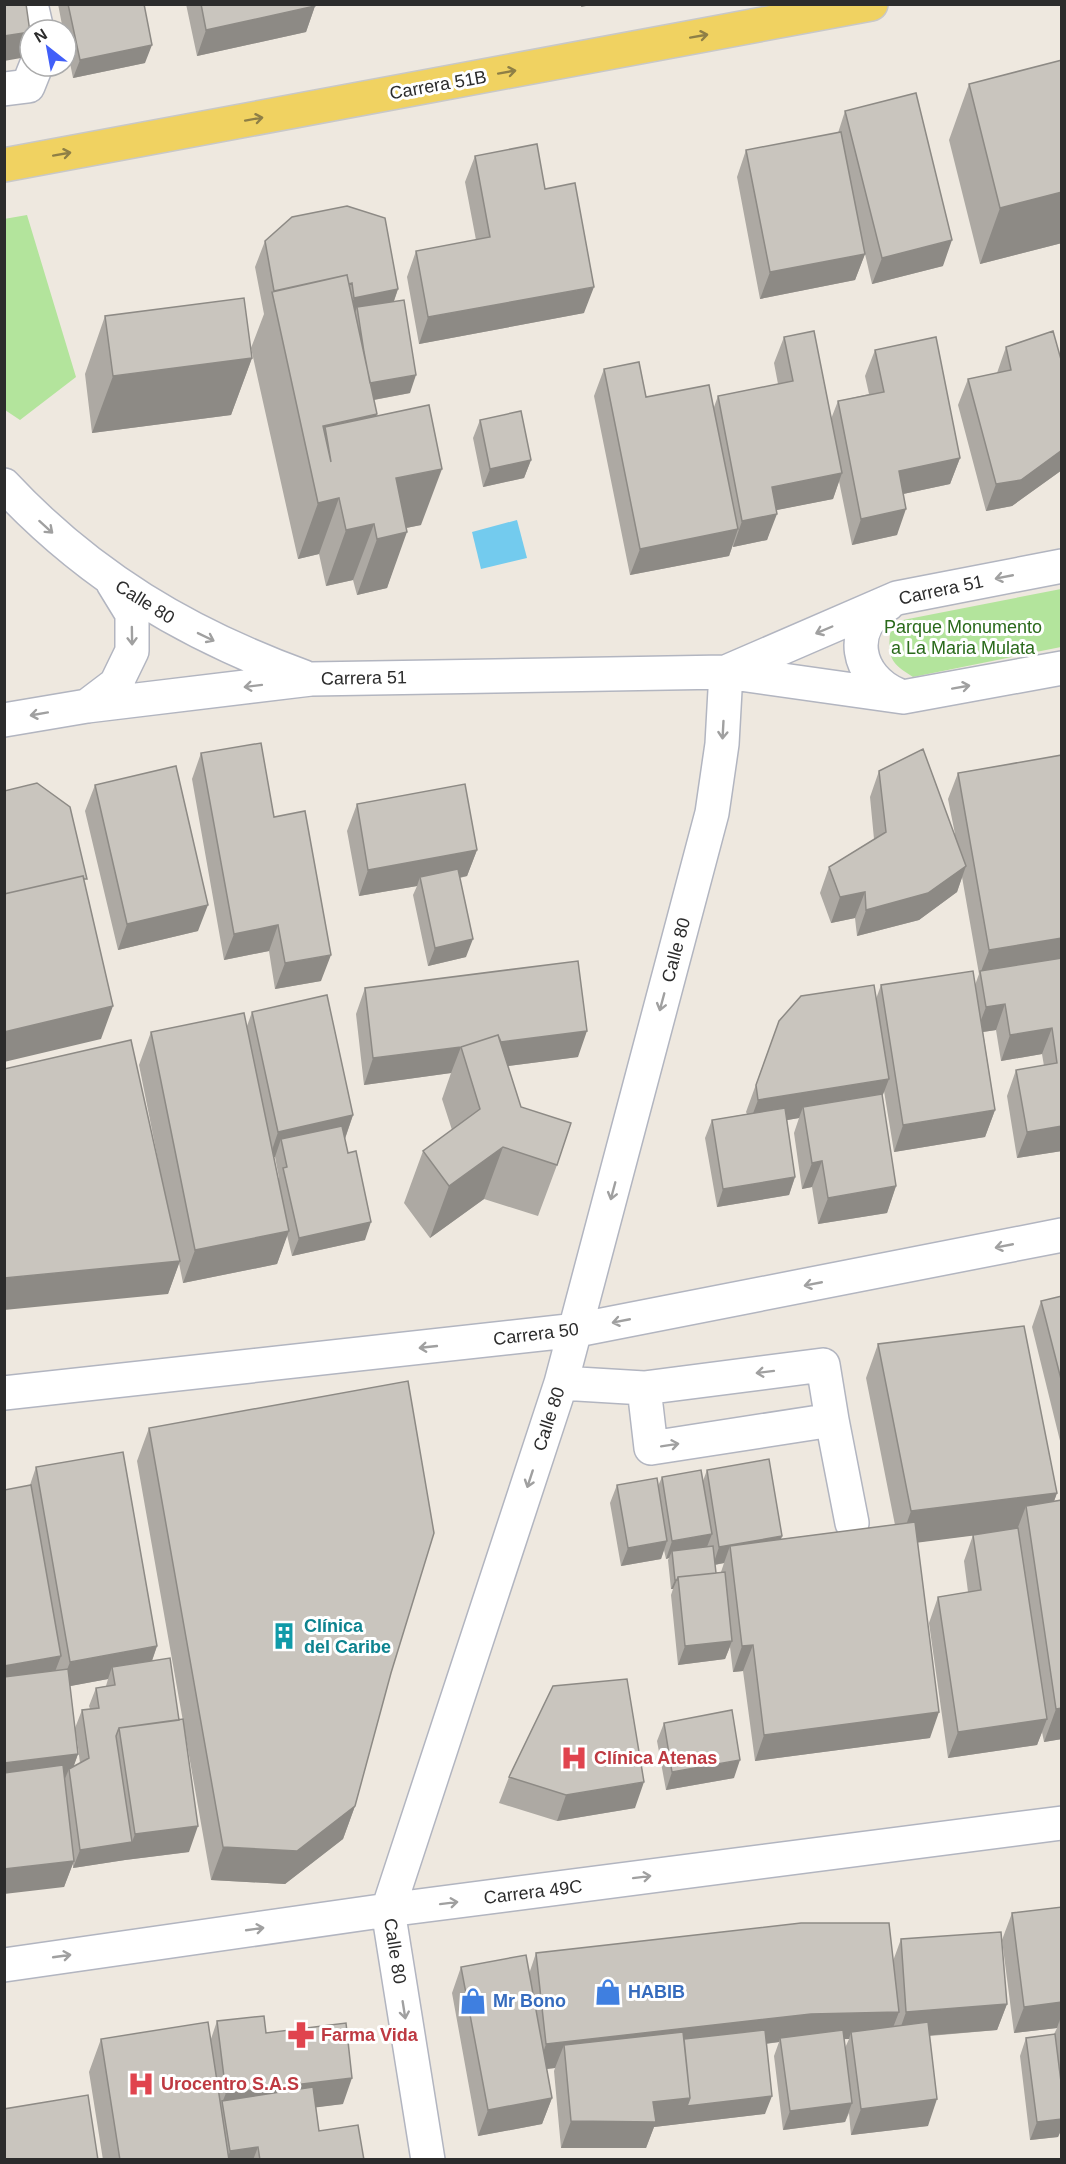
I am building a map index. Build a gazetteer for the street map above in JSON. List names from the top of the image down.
{
  "streets": {
    "main road": ["Carrera 51B"],
    "street": [
      "Carrera 51",
      "Calle 80",
      "Carrera 50",
      "Carrera 49C"
    ]
  },
  "crossings": [
    ["Carrera 51", "Calle 80"],
    ["Calle 80", "Carrera 50"],
    ["Calle 80", "Carrera 49C"]
  ],
  "one_way": [
    "Carrera 51B",
    "Calle 80",
    "Carrera 50",
    "Carrera 49C"
  ],
  "parks": ["Parque Monumento a La Maria Mulata"],
  "places": {
    "building": ["Clínica del Caribe"],
    "hospital": ["Clínica Atenas", "Urocentro S.A.S"],
    "shop": ["HABIB", "Mr Bono"],
    "pharmacy": ["Farma Vida"]
  },
  "north": "top left"
}
